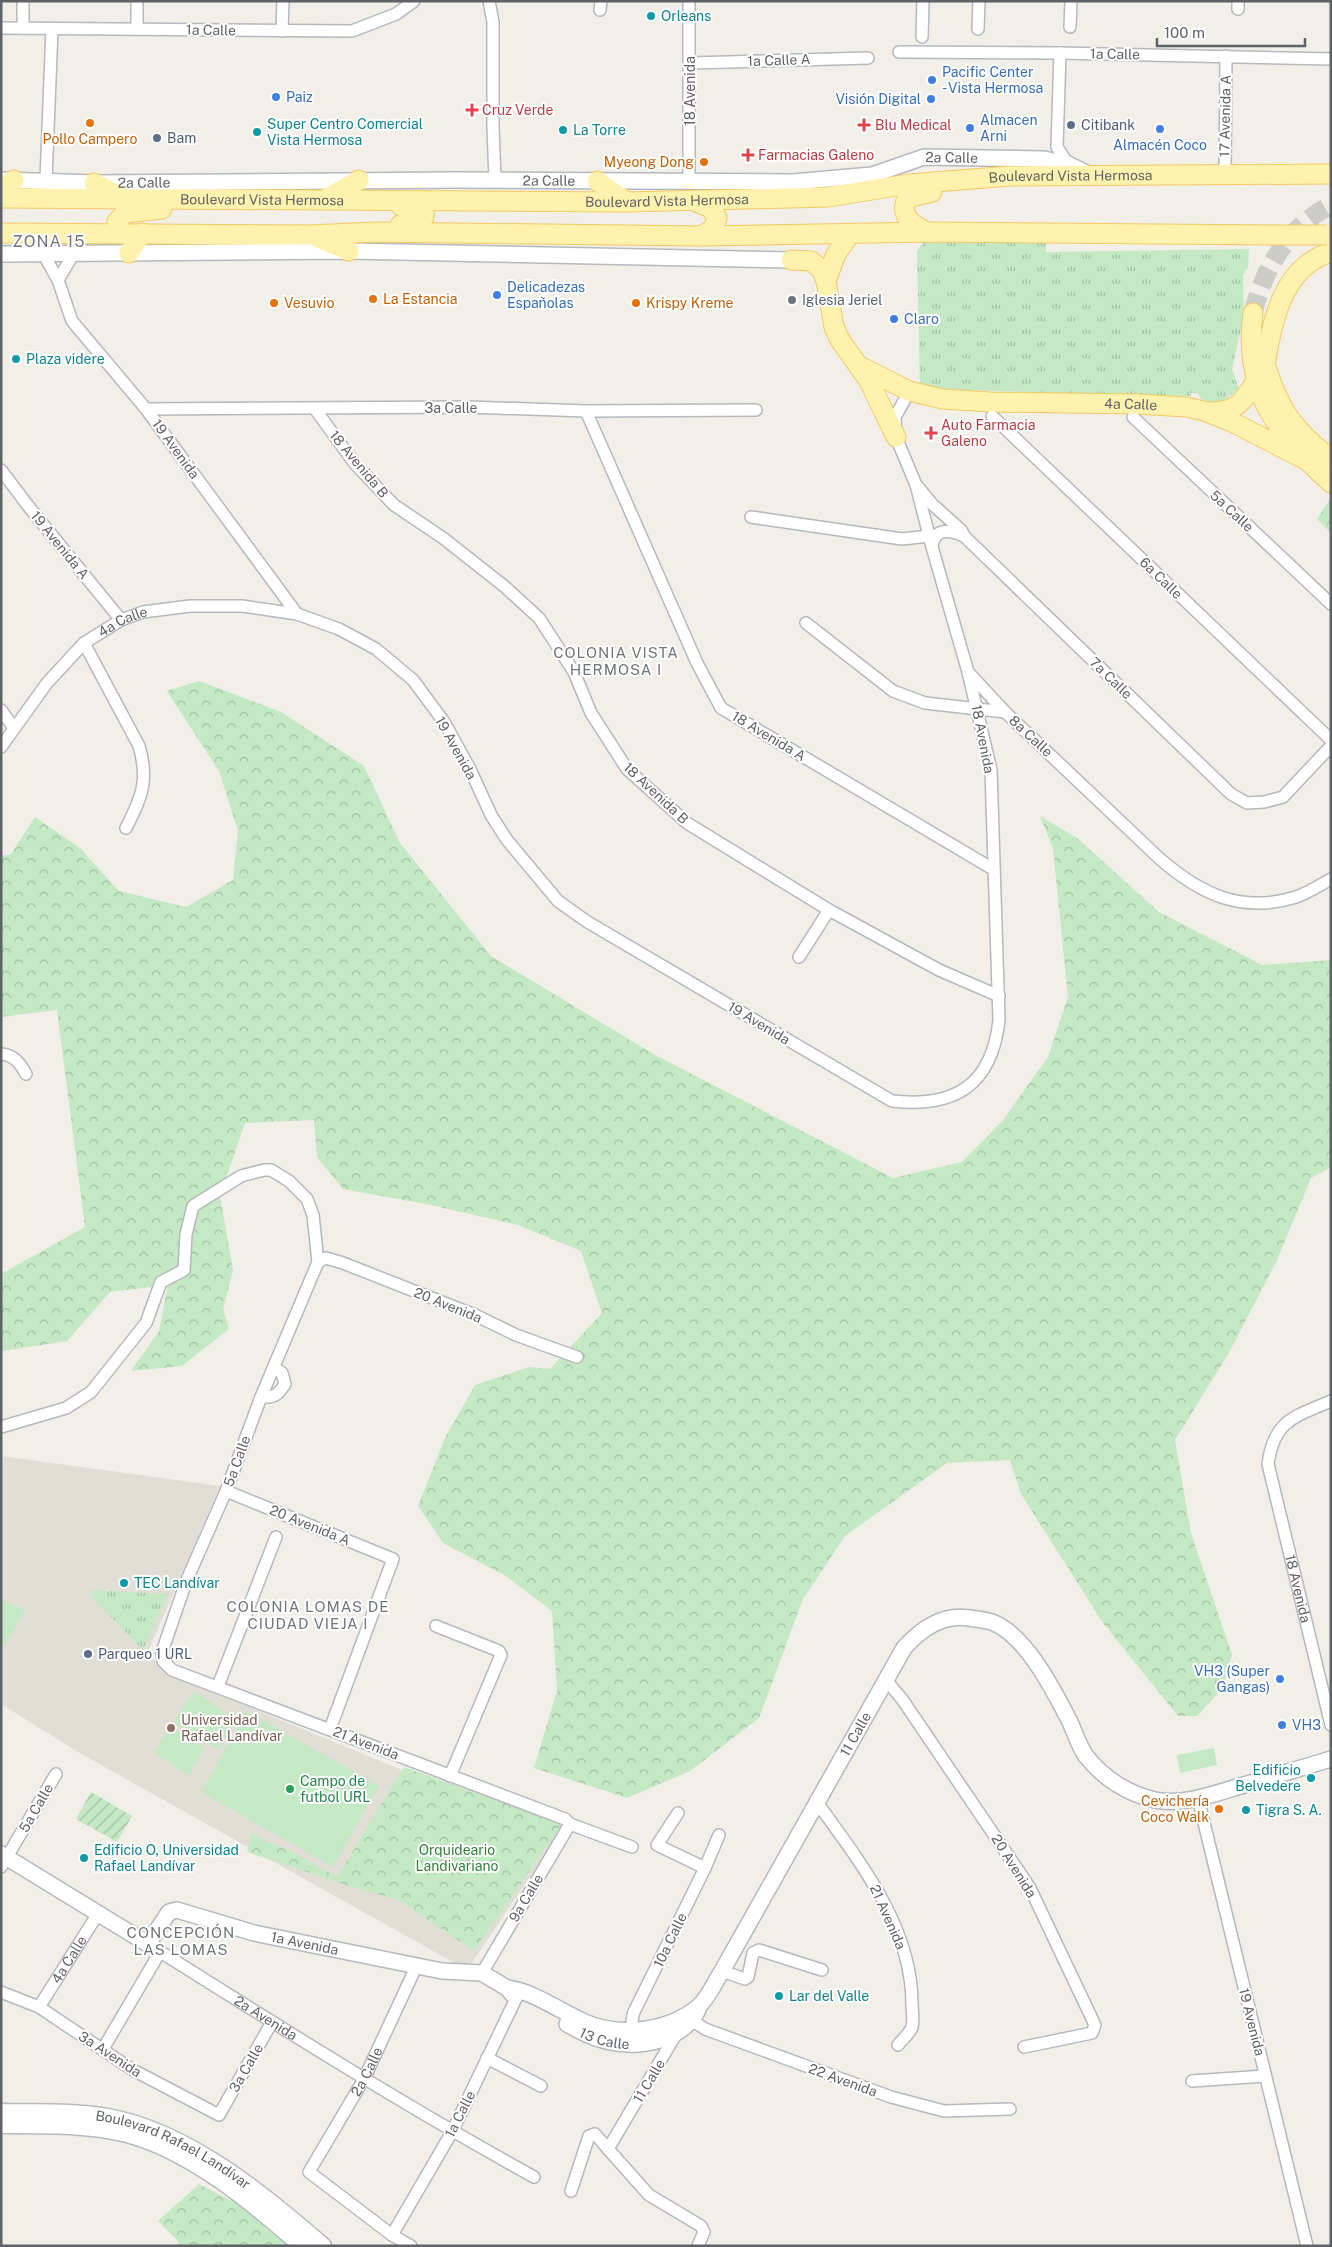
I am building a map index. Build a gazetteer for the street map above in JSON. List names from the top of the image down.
{
  "streets": {
    "main road": ["Boulevard Vista Hermosa", "4a Calle", "Boulevard Rafael Landívar"],
    "street": [
      "1a Calle",
      "1a Calle A",
      "18 Avenida",
      "17 Avenida A",
      "2a Calle",
      "3a Calle",
      "19 Avenida",
      "18 Avenida B",
      "5a Calle",
      "19 Avenida A",
      "6a Calle",
      "7a Calle",
      "18 Avenida A",
      "8a Calle",
      "20 Avenida",
      "20 Avenida A",
      "11 Calle",
      "21 Avenida",
      "9a Calle",
      "10a Calle",
      "1a Avenida",
      "2a Avenida",
      "13 Calle",
      "3a Avenida",
      "22 Avenida"
    ]
  },
  "crossings": [
    ["1a Calle", "17 Avenida A"],
    ["1a Calle", "2a Calle"],
    ["1a Calle", "2a Avenida"],
    ["1a Calle", "13 Calle"],
    ["1a Calle A", "18 Avenida"],
    ["18 Avenida", "2a Calle"],
    ["18 Avenida", "Boulevard Vista Hermosa"],
    ["18 Avenida", "4a Calle"],
    ["18 Avenida", "19 Avenida"],
    ["18 Avenida", "18 Avenida B"],
    ["18 Avenida", "7a Calle"],
    ["18 Avenida", "18 Avenida A"],
    ["18 Avenida", "8a Calle"],
    ["17 Avenida A", "Boulevard Vista Hermosa"],
    ["2a Calle", "Boulevard Vista Hermosa"],
    ["2a Calle", "1a Avenida"],
    ["2a Calle", "2a Avenida"],
    ["4a Calle", "19 Avenida"],
    ["4a Calle", "19 Avenida A"],
    ["4a Calle", "2a Avenida"],
    ["4a Calle", "3a Avenida"],
    ["3a Calle", "19 Avenida"],
    ["3a Calle", "18 Avenida B"],
    ["3a Calle", "18 Avenida A"],
    ["3a Calle", "2a Avenida"],
    ["3a Calle", "3a Avenida"],
    ["19 Avenida", "11 Calle"],
    ["5a Calle", "20 Avenida"],
    ["5a Calle", "20 Avenida A"],
    ["5a Calle", "21 Avenida"],
    ["5a Calle", "2a Avenida"],
    ["20 Avenida", "11 Calle"],
    ["20 Avenida A", "21 Avenida"],
    ["11 Calle", "21 Avenida"],
    ["11 Calle", "13 Calle"],
    ["11 Calle", "22 Avenida"],
    ["21 Avenida", "9a Calle"],
    ["9a Calle", "1a Avenida"],
    ["9a Calle", "13 Calle"],
    ["10a Calle", "13 Calle"],
    ["1a Avenida", "2a Avenida"],
    ["1a Avenida", "13 Calle"],
    ["13 Calle", "22 Avenida"]
  ],
  "districts": [
    "ZONA 15",
    "COLONIA VISTA HERMOSA I",
    "COLONIA LOMAS DE CIUDAD VIEJA I",
    "CONCEPCIÓN LAS LOMAS"
  ],
  "parks": ["Orquideario Landivariano"],
  "places": {
    "other": [
      "Orleans",
      "Pacific Center - Vista Hermosa",
      "Paiz",
      "Visión Digital",
      "Pollo Campero",
      "Citibank",
      "Almacen Arni",
      "Almacén Coco",
      "La Torre",
      "Super Centro Comercial Vista Hermosa",
      "Bam",
      "Myeong Dong",
      "Delicadezas Españolas",
      "La Estancia",
      "Iglesia Jeriel",
      "Vesuvio",
      "Krispy Kreme",
      "Claro",
      "Plaza videre",
      "TEC Landívar",
      "Parqueo 1 URL",
      "VH3 (Super Gangas)",
      "VH3",
      "Universidad Rafael Landívar",
      "Edificio Belvedere",
      "Campo de futbol URL",
      "Cevichería Coco Walk",
      "Tigra S. A.",
      "Edificio O, Universidad Rafael Landívar",
      "Lar del Valle"
    ],
    "health": [
      "Cruz Verde",
      "Blu Medical",
      "Farmacias Galeno",
      "Auto Farmacia Galeno"
    ]
  },
  "scale_bar": "100 m"
}
